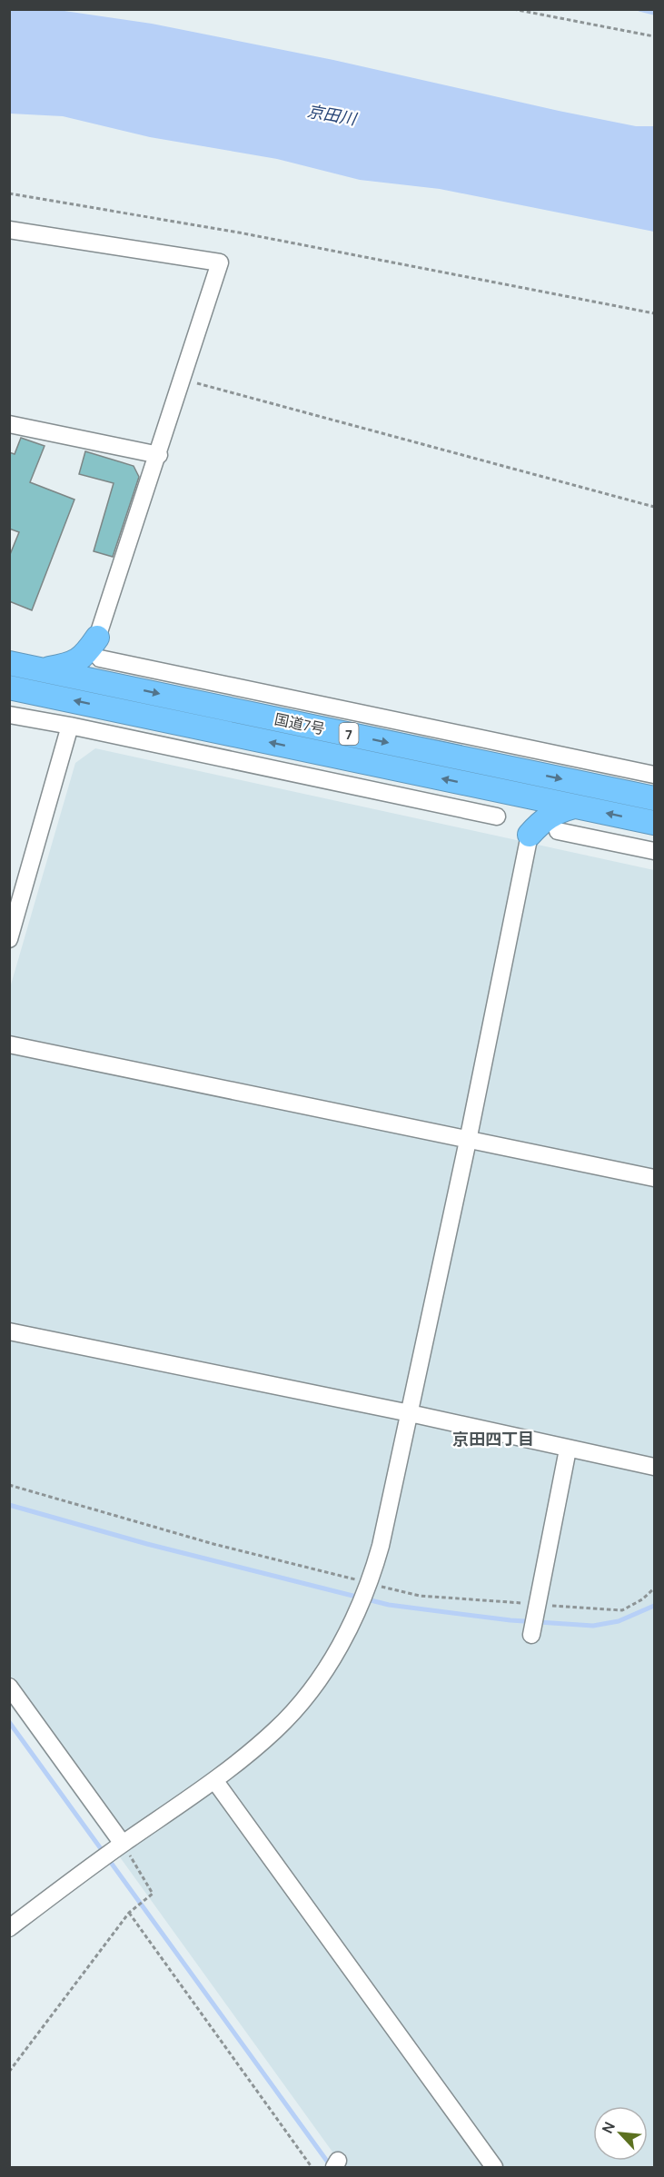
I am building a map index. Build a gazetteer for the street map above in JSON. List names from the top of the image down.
{
  "streets": {
    "highway": ["国道7号", "7"]
  },
  "districts": ["京田四丁目"],
  "water": ["京田川"],
  "north": "top left"
}
